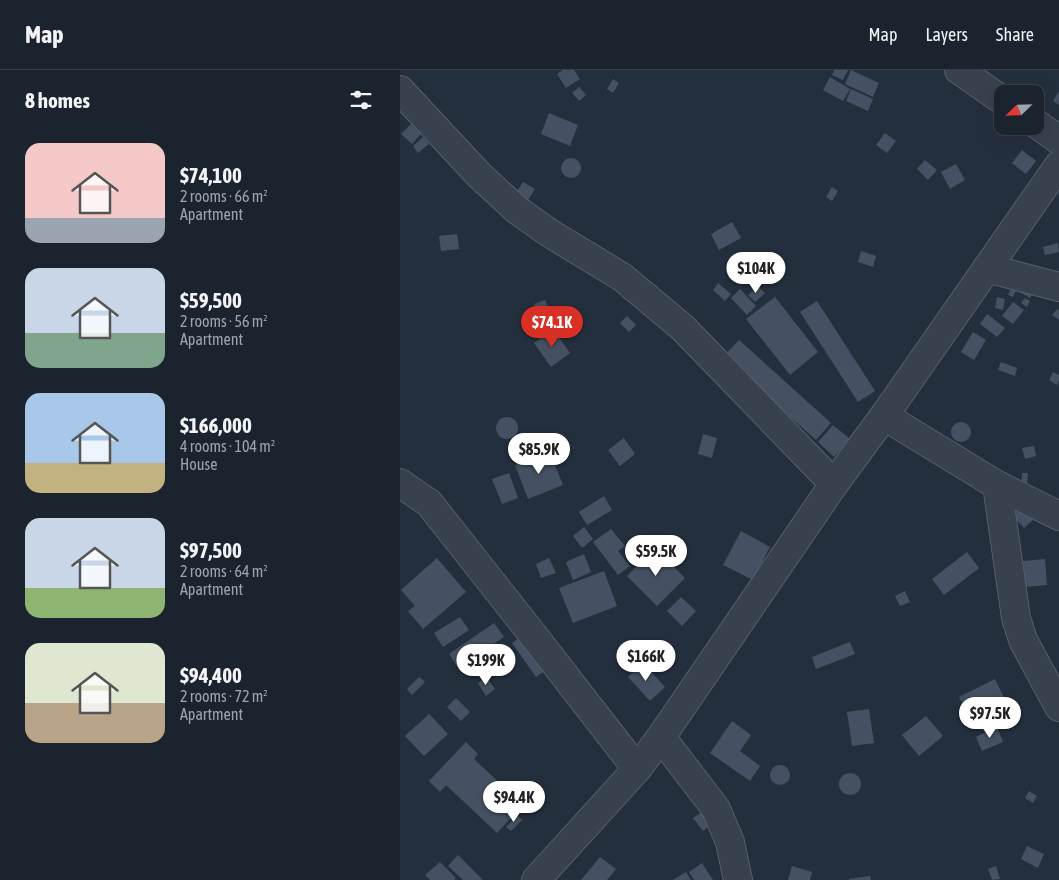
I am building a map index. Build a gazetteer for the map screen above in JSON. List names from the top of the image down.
{
  "north": "bottom left",
  "page": {
    "header": "Map",
    "nav": ["Map", "Layers", "Share"],
    "heading": "8 homes",
    "list": [
      {
        "name": "$74,100",
        "note": "2 rooms · 66 m² · Apartment"
      },
      {
        "name": "$59,500",
        "note": "2 rooms · 56 m² · Apartment"
      },
      {
        "name": "$166,000",
        "note": "4 rooms · 104 m² · House"
      },
      {
        "name": "$97,500",
        "note": "2 rooms · 64 m² · Apartment"
      },
      {
        "name": "$94,400",
        "note": "2 rooms · 72 m² · Apartment"
      }
    ],
    "price": [
      "$104K",
      "$74.1K",
      "$85.9K",
      "$59.5K",
      "$166K",
      "$199K",
      "$97.5K",
      "$94.4K"
    ]
  }
}
